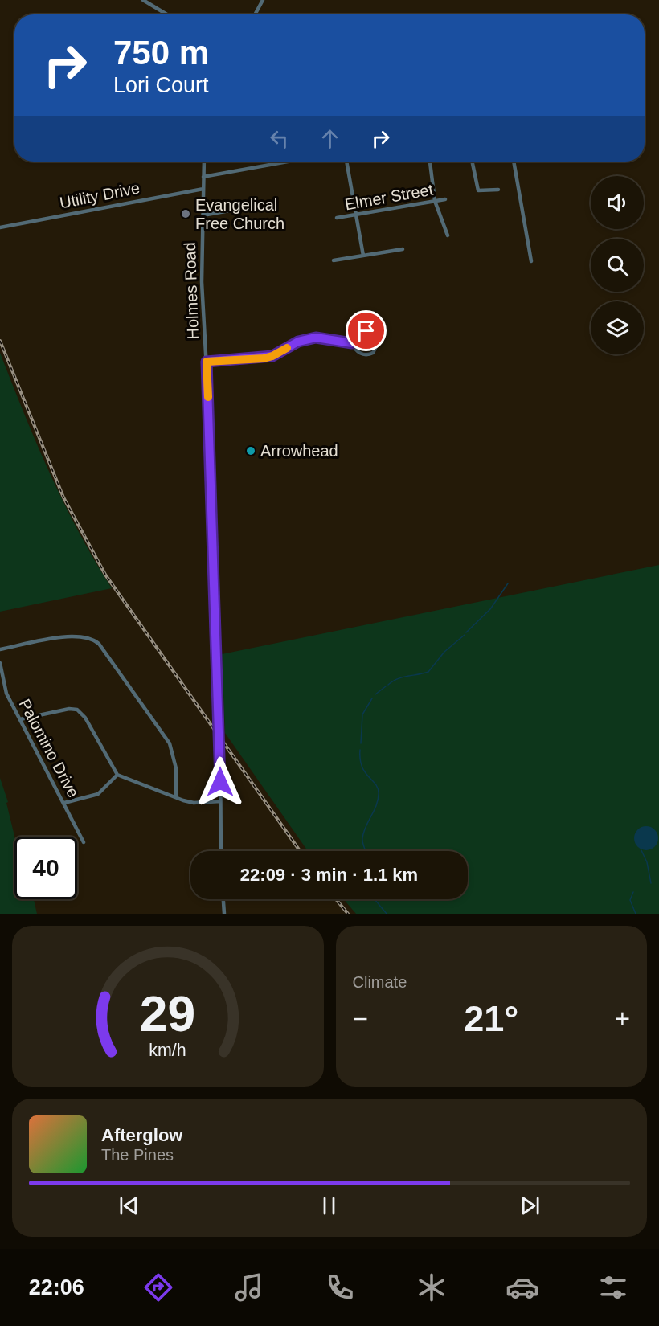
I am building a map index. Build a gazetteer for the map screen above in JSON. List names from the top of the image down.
{
  "streets": {
    "street": [
      "Utility Drive",
      "Elmer Street",
      "Holmes Road",
      "Palomino Drive"
    ]
  },
  "crossings": [
    ["Utility Drive", "Holmes Road"]
  ],
  "places": ["Evangelical Free Church", "Arrowhead"],
  "page": {
    "turn": ["750 m", "Lori Court"],
    "limit": "40",
    "trip": "22:09 · 3 min · 1.1 km",
    "tile": "Climate",
    "heat": ["−", "21°", "+"],
    "song": ["Afterglow", "The Pines"],
    "tabs": "22:06",
    "gauge": ["29", "km/h"]
  }
}
